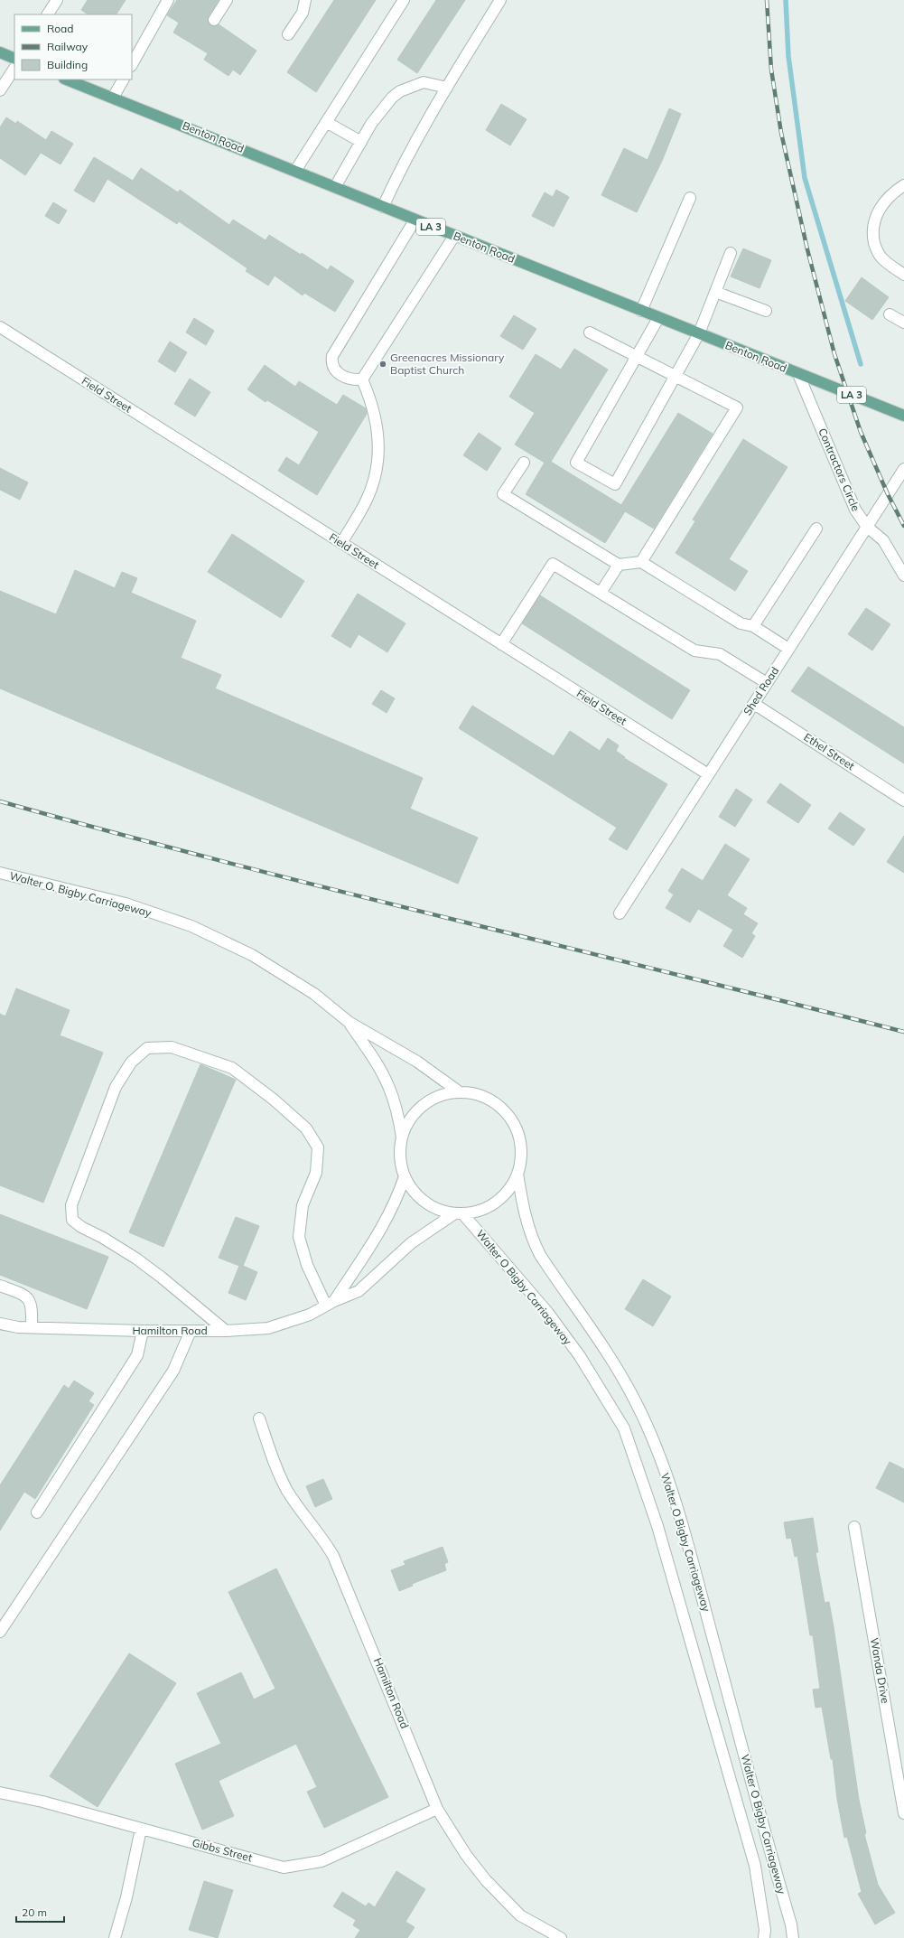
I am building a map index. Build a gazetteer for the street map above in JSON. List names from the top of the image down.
{
  "streets": {
    "main road": ["Benton Road", "LA 3"],
    "street": [
      "Field Street",
      "Contractors Circle",
      "Shed Road",
      "Ethel Street",
      "Walter O. Bigby Carriageway",
      "Walter O Bigby Carriageway",
      "Hamilton Road",
      "Wanda Drive",
      "Gibbs Street"
    ]
  },
  "crossings": [
    ["Benton Road", "Contractors Circle"],
    ["Field Street", "Shed Road"],
    ["Contractors Circle", "Shed Road"],
    ["Shed Road", "Ethel Street"],
    ["Walter O. Bigby Carriageway", "Walter O Bigby Carriageway"],
    ["Walter O. Bigby Carriageway", "Hamilton Road"],
    ["Walter O Bigby Carriageway", "Hamilton Road"],
    ["Hamilton Road", "Gibbs Street"]
  ],
  "places": ["Greenacres Missionary Baptist Church"],
  "legend": ["Road", "Railway", "Building"],
  "scale_bar": "20 m"
}
